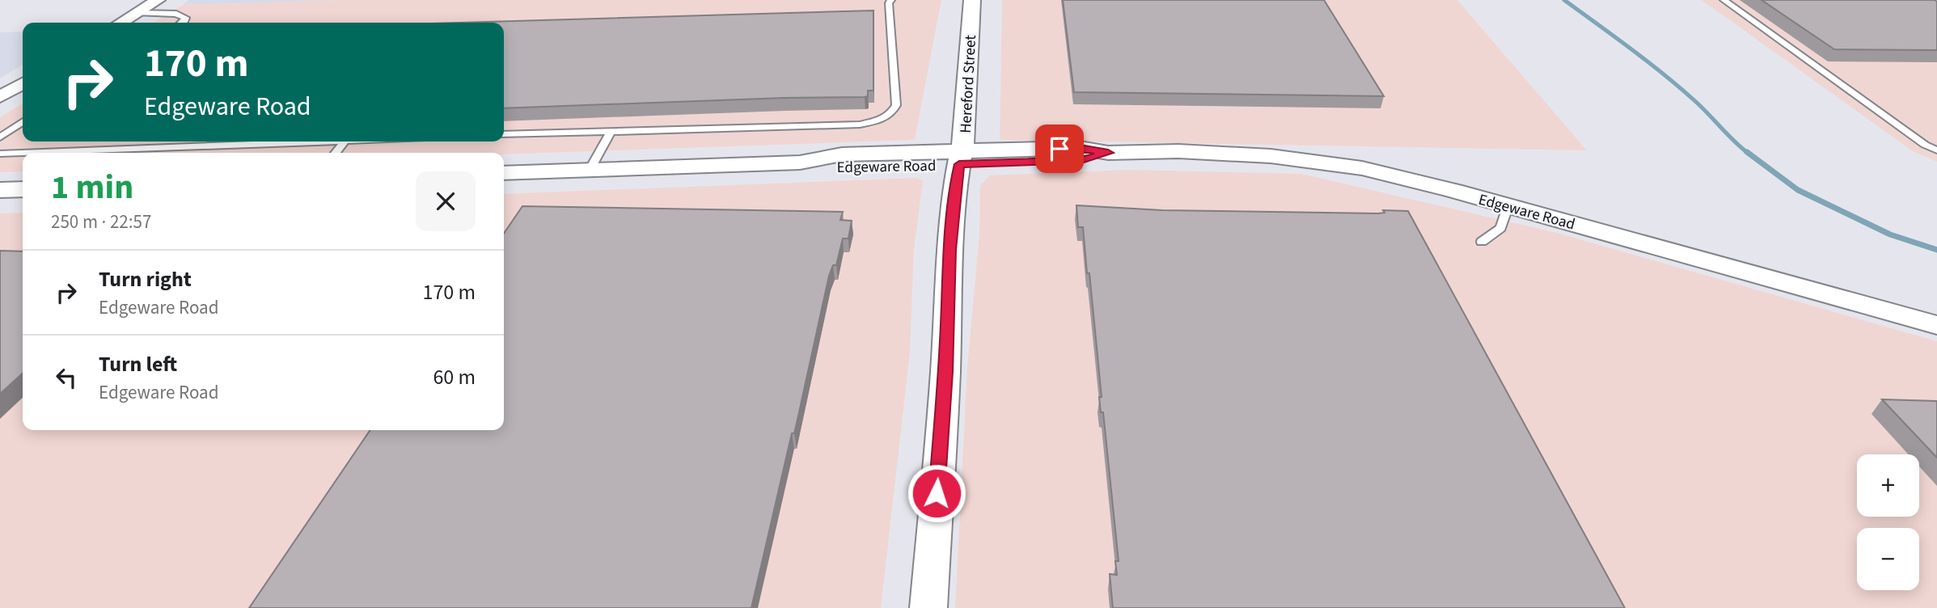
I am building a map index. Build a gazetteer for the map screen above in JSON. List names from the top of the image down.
{
  "streets": {
    "street": ["Hereford Street", "Edgeware Road"]
  },
  "crossings": [
    ["Hereford Street", "Edgeware Road"]
  ],
  "page": {
    "turn": ["170 m", "Edgeware Road"],
    "heading": ["1 min", "250 m · 22:57"],
    "list": [
      {
        "name": "Turn right",
        "note": "Edgeware Road",
        "value": "170 m"
      },
      {
        "name": "Turn left",
        "note": "Edgeware Road",
        "value": "60 m"
      }
    ],
    "map_buttons": ["+", "−"]
  }
}
